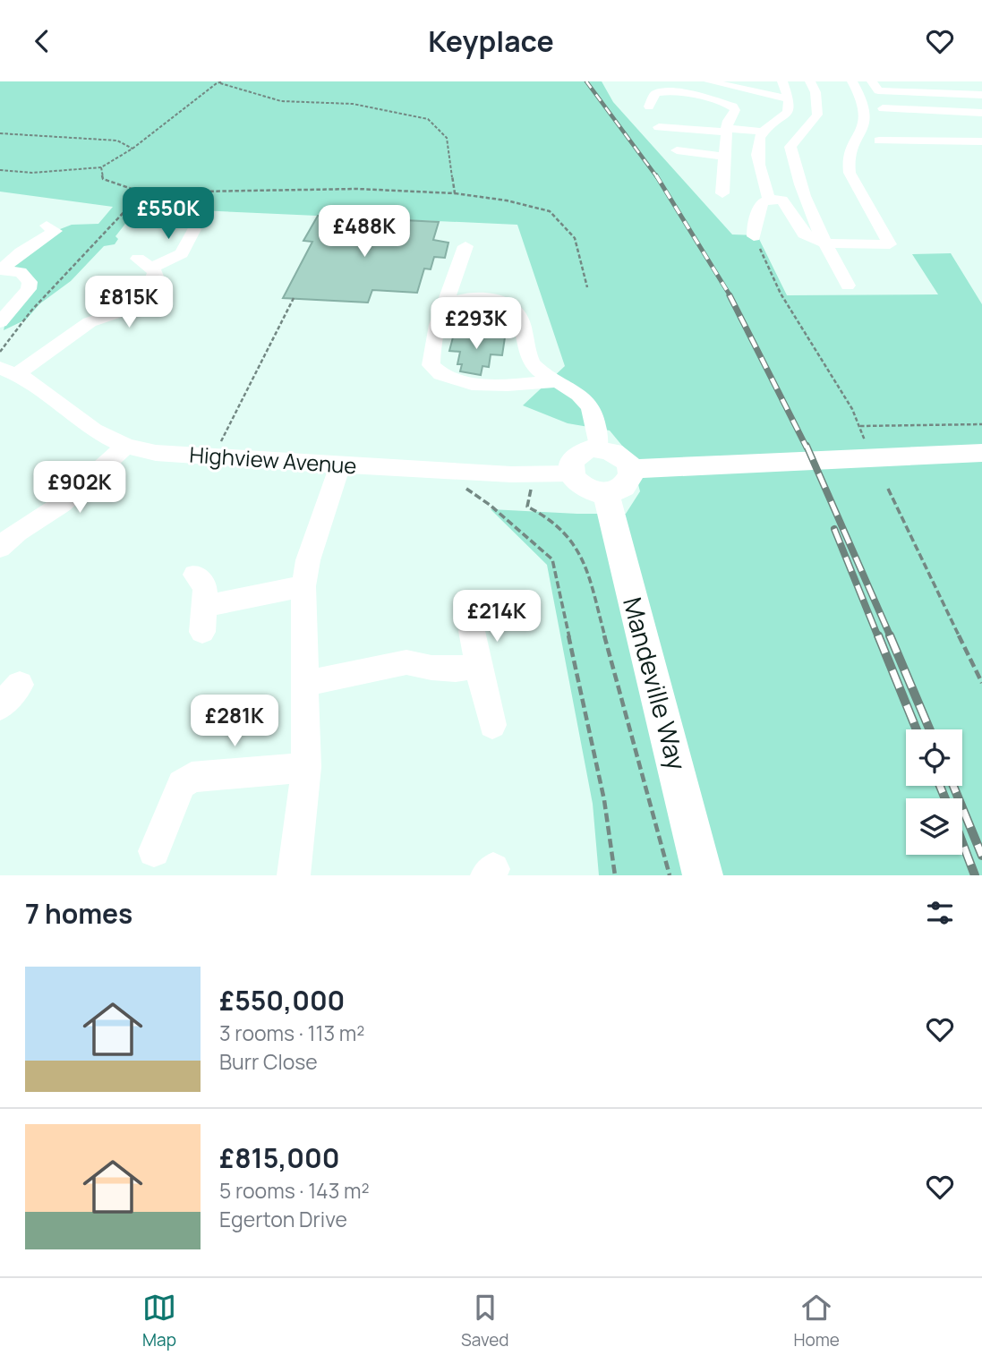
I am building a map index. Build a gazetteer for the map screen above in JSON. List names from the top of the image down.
{
  "streets": {
    "main road": ["Mandeville Way"],
    "street": ["Highview Avenue"]
  },
  "crossings": [
    ["Highview Avenue", "Mandeville Way"]
  ],
  "page": {
    "header": "Keyplace",
    "price": [
      "£550K",
      "£488K",
      "£815K",
      "£293K",
      "£902K",
      "£214K",
      "£281K"
    ],
    "heading": "7 homes",
    "list": [
      {
        "name": "£550,000",
        "note": "3 rooms · 113 m² · Burr Close"
      },
      {
        "name": "£815,000",
        "note": "5 rooms · 143 m² · Egerton Drive"
      }
    ],
    "tabs": ["Map", "Saved", "Home"]
  }
}
